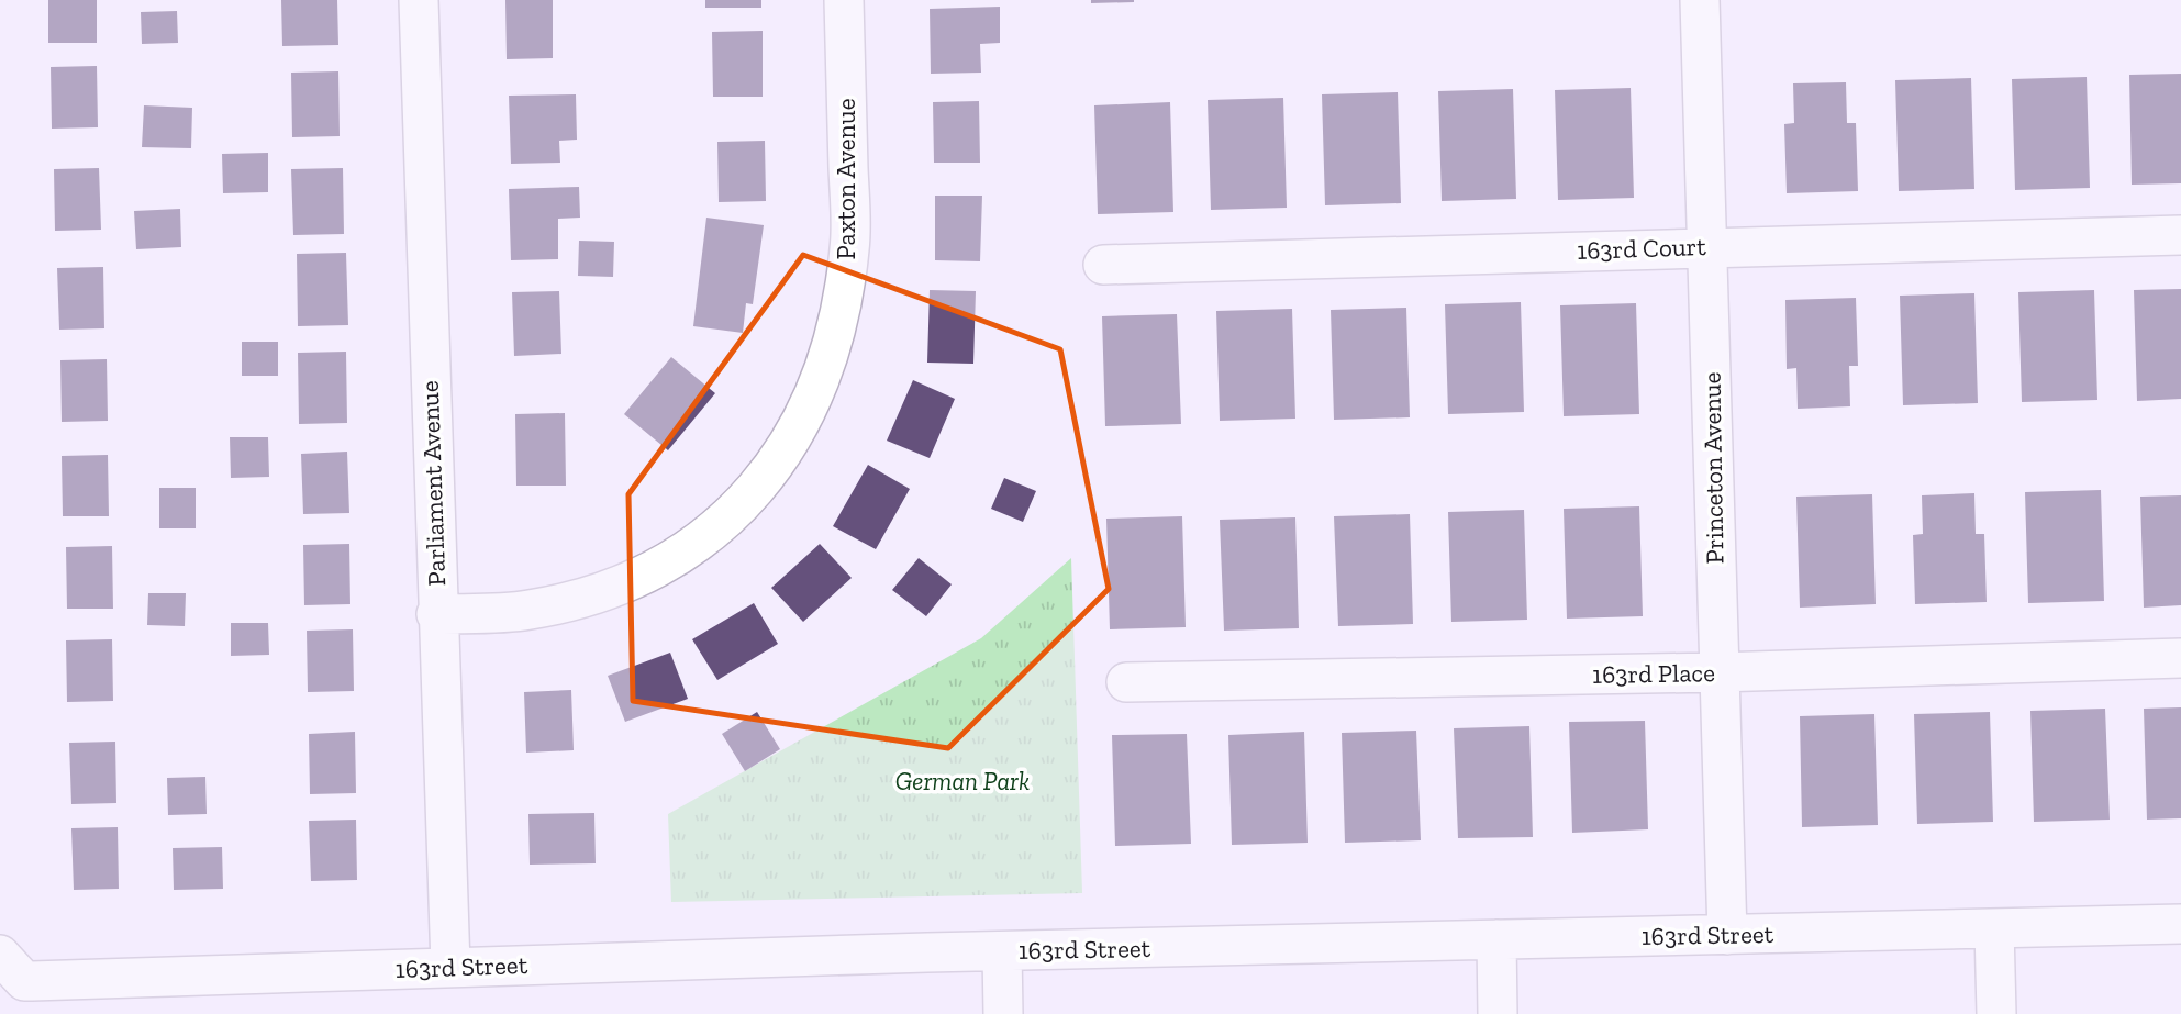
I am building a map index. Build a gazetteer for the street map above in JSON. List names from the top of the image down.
{
  "streets": {
    "street": [
      "Paxton Avenue",
      "163rd Court",
      "Princeton Avenue",
      "Parliament Avenue",
      "163rd Place",
      "163rd Street"
    ]
  },
  "crossings": [
    ["Paxton Avenue", "Parliament Avenue"],
    ["163rd Court", "Princeton Avenue"],
    ["Princeton Avenue", "163rd Place"],
    ["Princeton Avenue", "163rd Street"],
    ["Parliament Avenue", "163rd Street"]
  ],
  "parks": ["German Park"]
}
